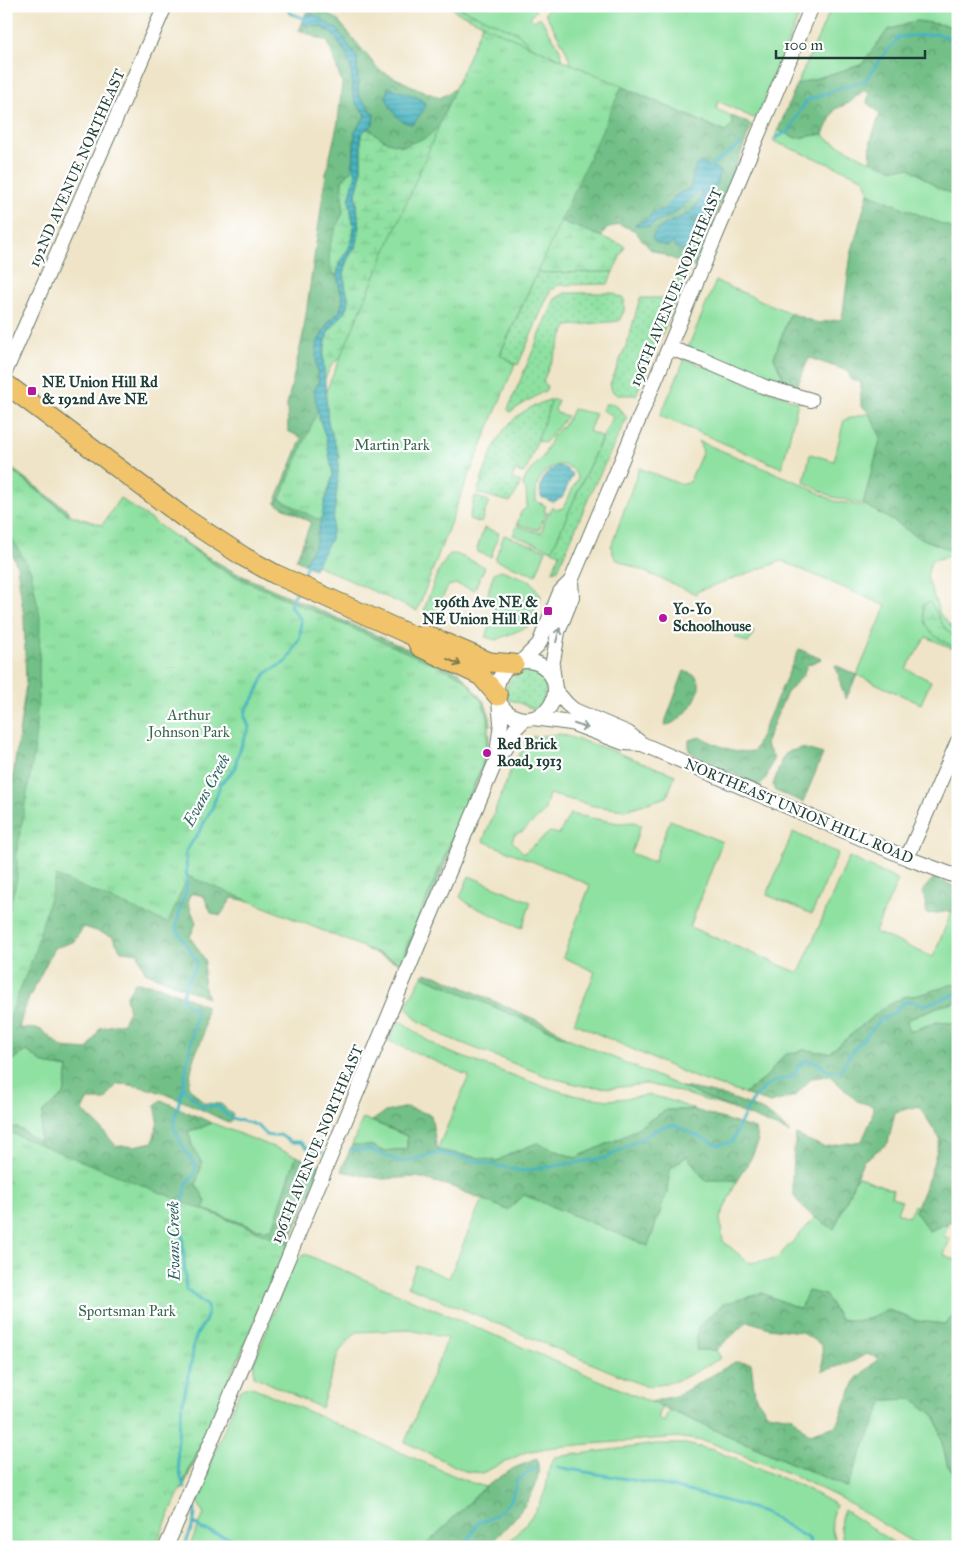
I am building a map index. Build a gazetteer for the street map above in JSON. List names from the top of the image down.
{
  "streets": {
    "street": ["192ND AVENUE NORTHEAST", "196TH AVENUE NORTHEAST", "NORTHEAST UNION HILL ROAD"]
  },
  "crossings": [
    ["196TH AVENUE NORTHEAST", "NORTHEAST UNION HILL ROAD"]
  ],
  "water": ["Evans Creek"],
  "parks": ["Martin Park", "Arthur Johnson Park", "Sportsman Park"],
  "places": {
    "transit": ["NE Union Hill Rd & 192nd Ave NE", "196th Ave NE & NE Union Hill Rd"],
    "other": ["Yo-Yo Schoolhouse", "Red Brick Road, 1913"]
  },
  "scale_bar": "100 m"
}
